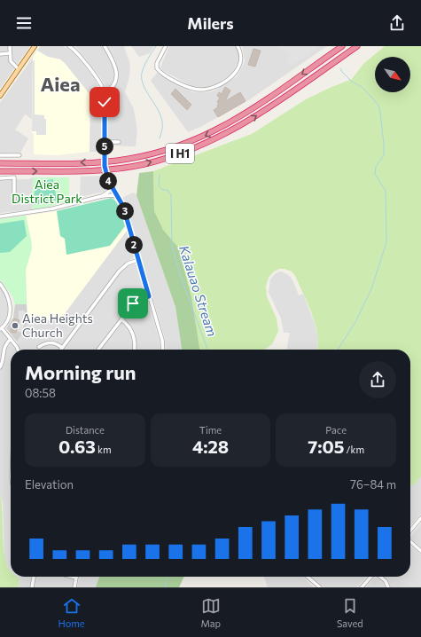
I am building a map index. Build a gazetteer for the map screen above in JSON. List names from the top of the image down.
{
  "streets": {
    "highway": ["I H1"]
  },
  "districts": ["Aiea"],
  "water": ["Kalauao Stream"],
  "parks": ["Aiea District Park"],
  "places": ["Aiea Heights Church"],
  "north": "bottom right",
  "page": {
    "header": "Milers",
    "pins": [
      "5",
      "4",
      "3",
      "2"
    ],
    "heading": ["Morning run", "08:58"],
    "stats": [
      ["Distance", "0.63 km"],
      ["Time", "4:28"],
      ["Pace", "7:05 /km"]
    ],
    "chart": ["Elevation", "76–84 m"],
    "tabs": ["Home", "Map", "Saved"]
  }
}
